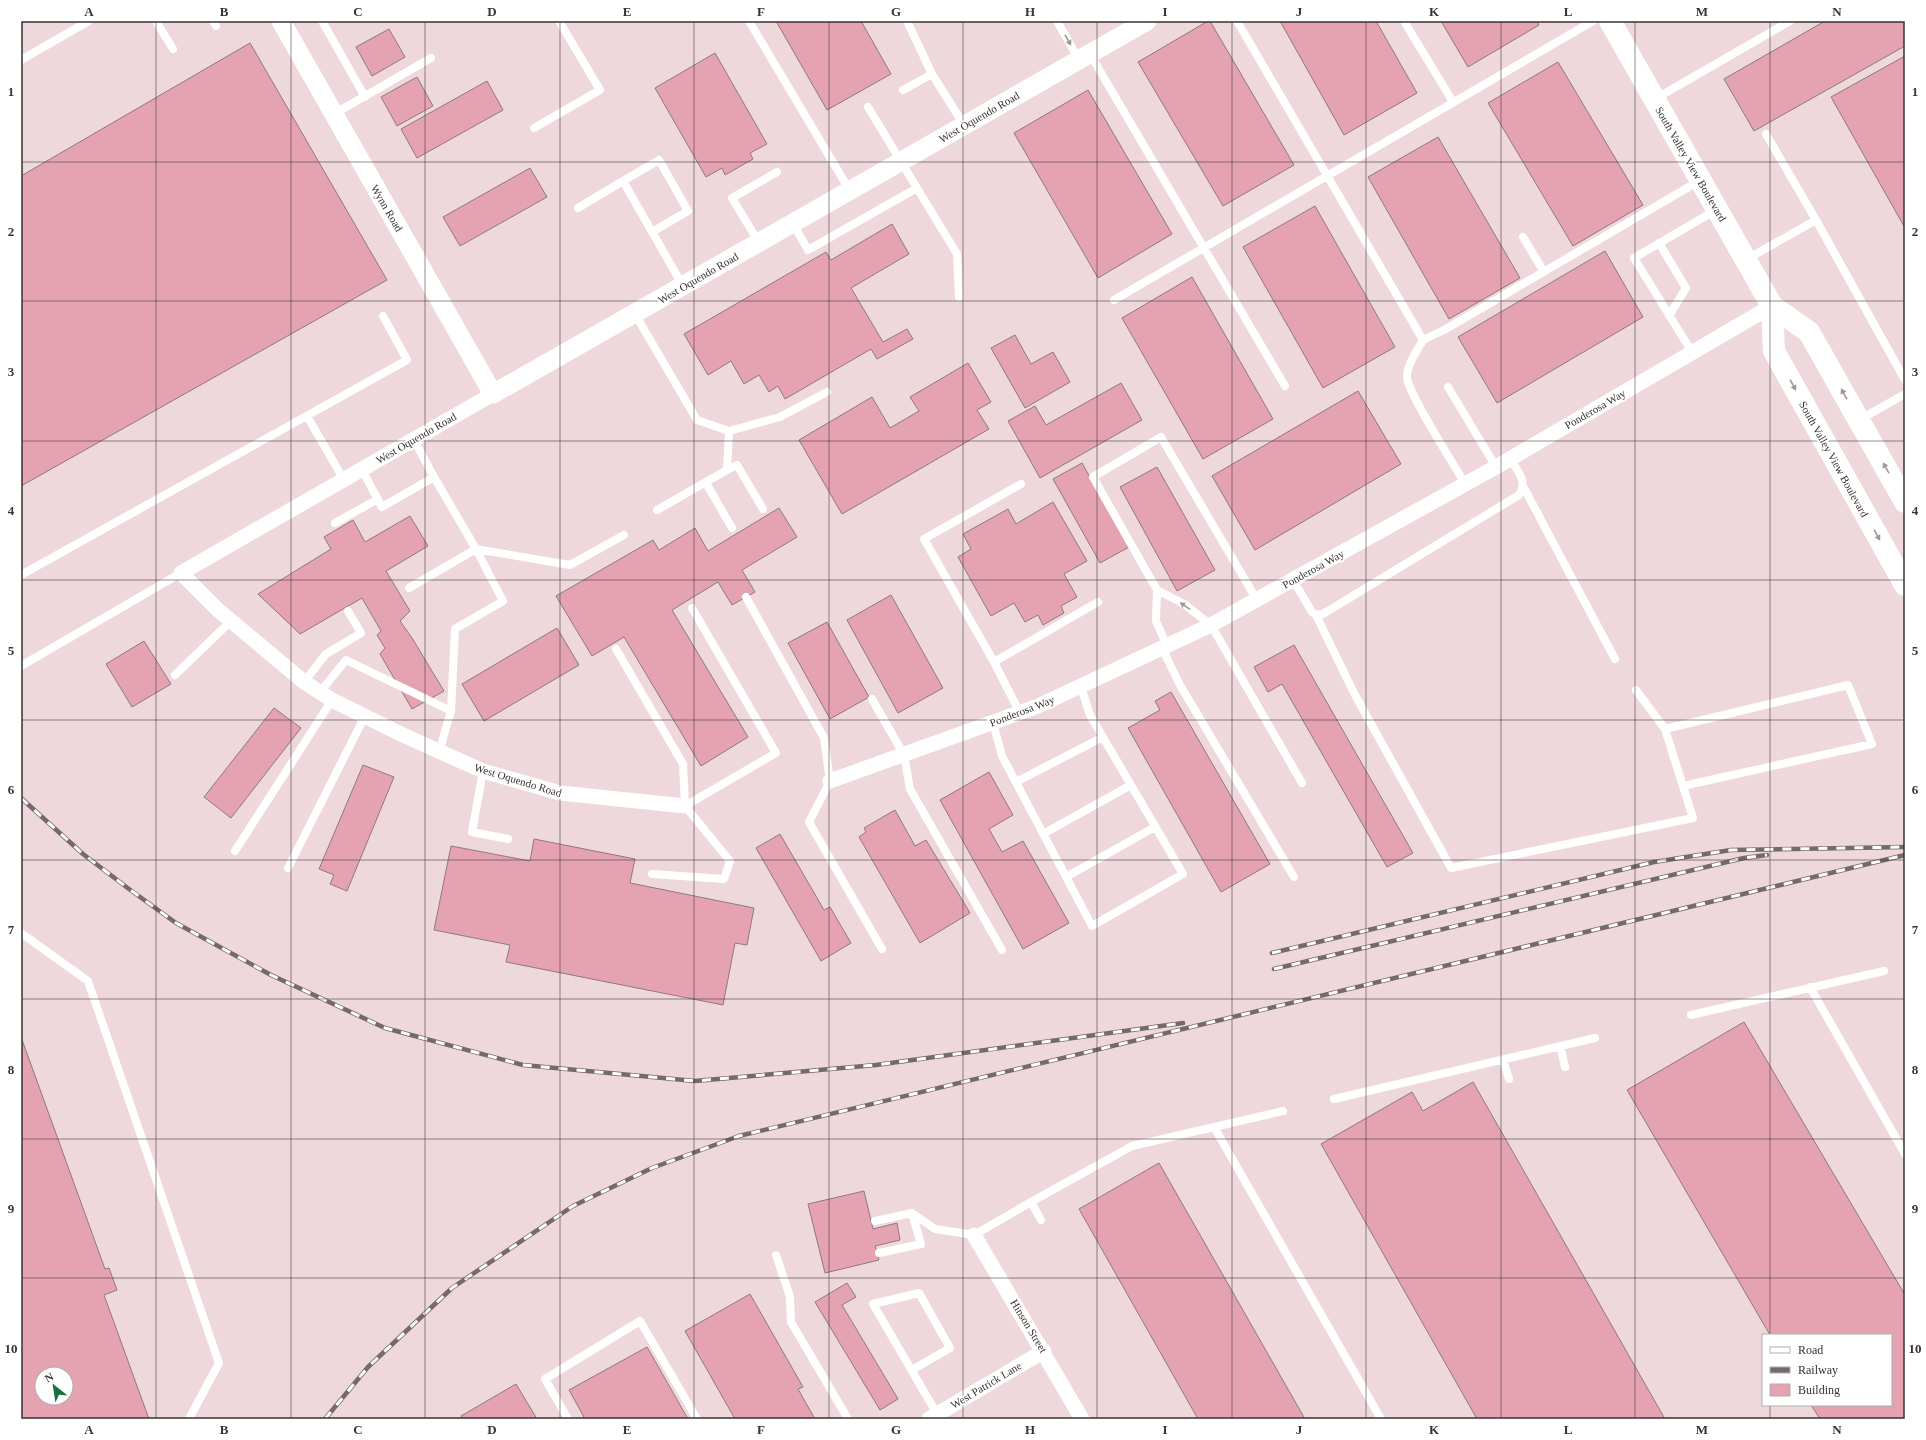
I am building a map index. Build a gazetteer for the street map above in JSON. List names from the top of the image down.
{
  "streets": {
    "main road": ["South Valley View Boulevard"],
    "street": [
      "West Oquendo Road",
      "Wynn Road",
      "Ponderosa Way",
      "Hinson Street",
      "West Patrick Lane"
    ]
  },
  "crossings": [
    ["West Oquendo Road", "Wynn Road"],
    ["South Valley View Boulevard", "Ponderosa Way"],
    ["Hinson Street", "West Patrick Lane"]
  ],
  "legend": ["Road", "Railway", "Building"],
  "north": "top left",
  "grid": {
    "columns": [
      "A",
      "B",
      "C",
      "D",
      "E",
      "F",
      "G",
      "H",
      "I",
      "J",
      "K",
      "L",
      "M",
      "N"
    ],
    "rows": [
      "1",
      "2",
      "3",
      "4",
      "5",
      "6",
      "7",
      "8",
      "9",
      "10"
    ]
  }
}
